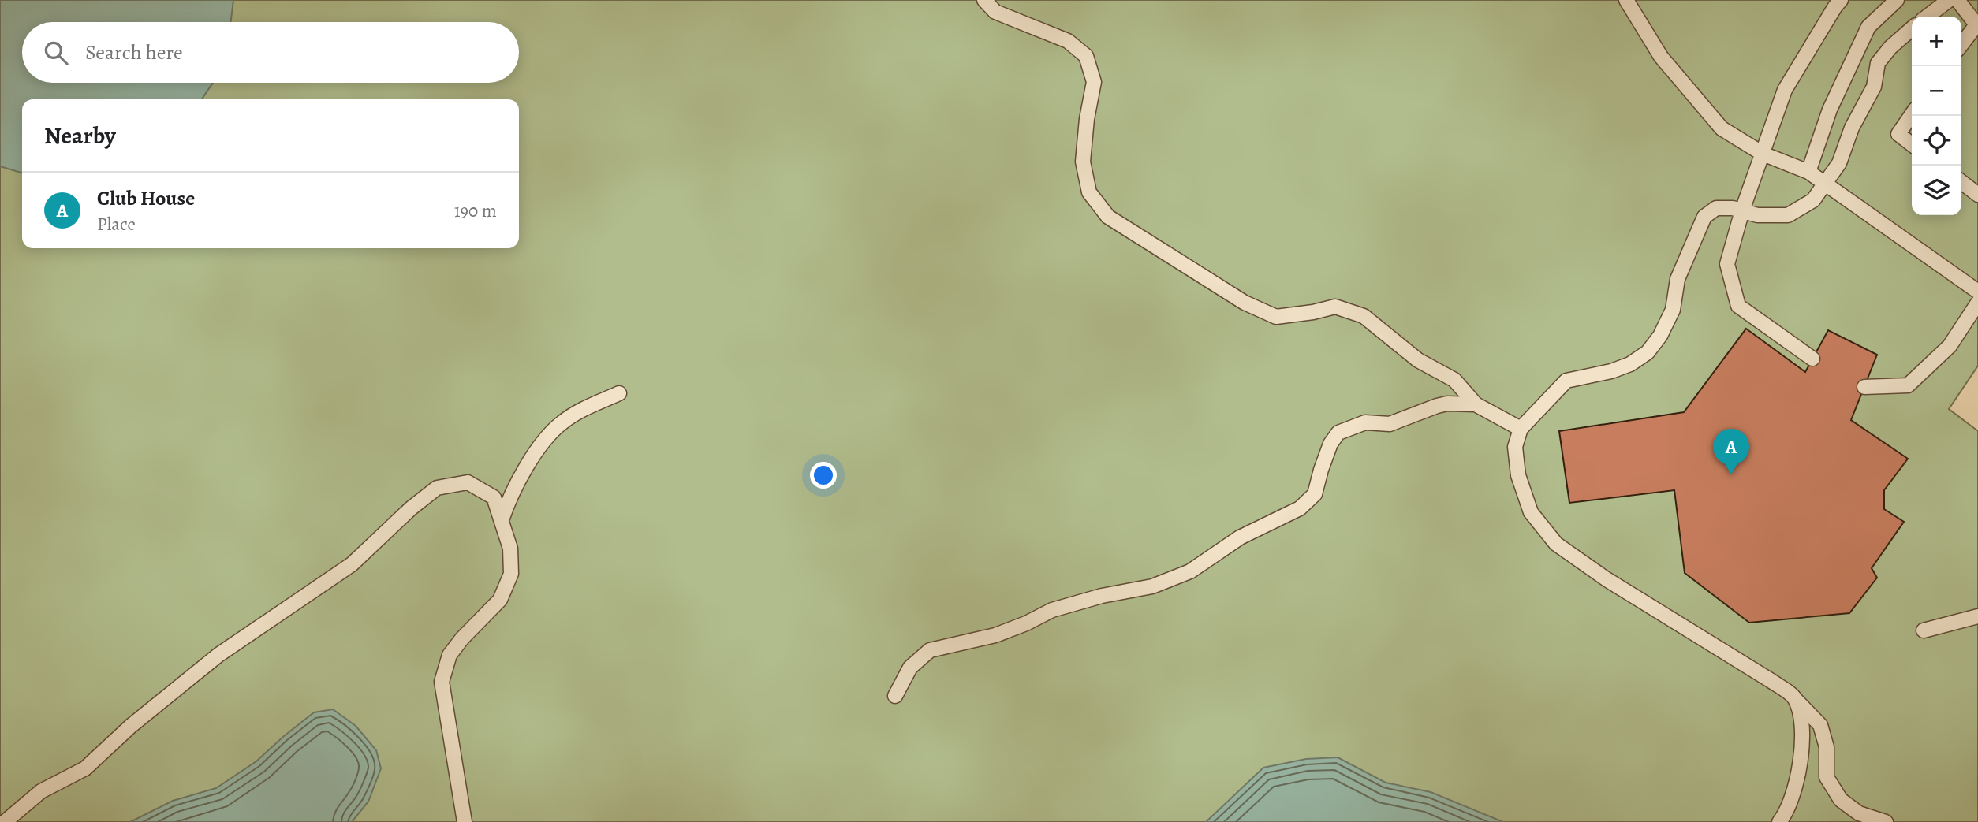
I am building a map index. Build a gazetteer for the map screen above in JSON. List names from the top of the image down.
{
  "page": {
    "map_buttons": ["+", "−"],
    "search": "Search here",
    "heading": "Nearby",
    "list": [
      {
        "mark": "A",
        "name": "Club House",
        "note": "Place",
        "value": "190 m"
      }
    ],
    "pins": "A"
  }
}
